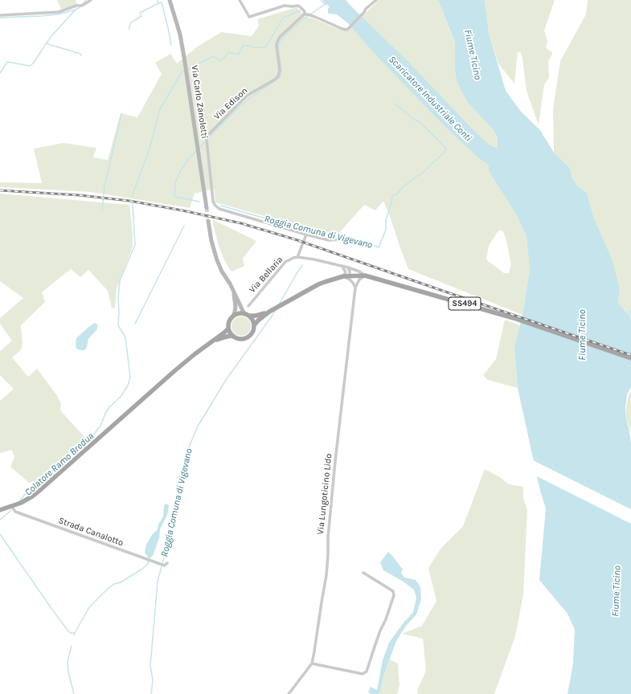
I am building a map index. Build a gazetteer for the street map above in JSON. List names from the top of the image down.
{
  "streets": {
    "main road": ["Via Carlo Zanoletti", "SS494"],
    "street": [
      "Via Edison",
      "Via Bellaria",
      "Via Lungoticino Lido",
      "Strada Canalotto"
    ]
  },
  "crossings": [
    ["Via Bellaria", "SS494"],
    ["SS494", "Strada Canalotto"]
  ],
  "water": [
    "Fiume Ticino",
    "Scaricatore Industriale Conti",
    "Roggia Comuna di Vigevano",
    "Colatore Ramo Bredua"
  ]
}
